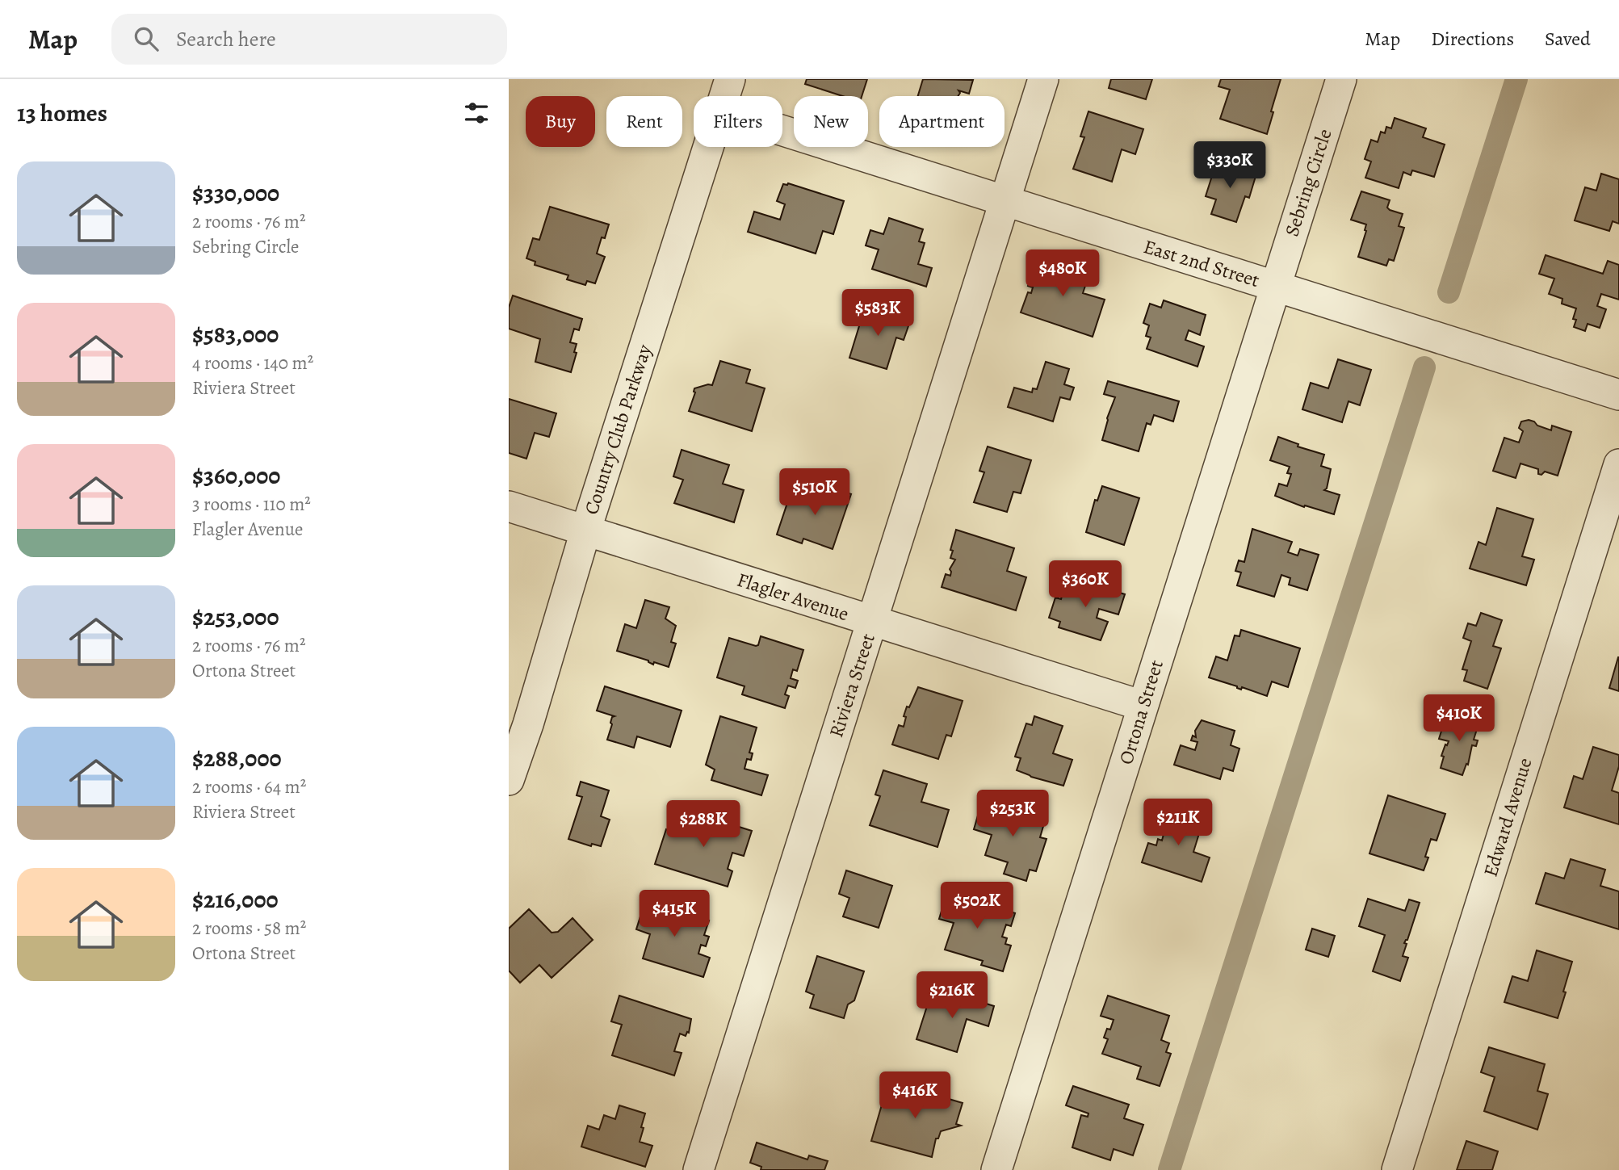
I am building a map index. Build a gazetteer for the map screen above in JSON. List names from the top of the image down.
{
  "streets": {
    "street": [
      "Sebring Circle",
      "East 2nd Street",
      "Country Club Parkway",
      "Flagler Avenue",
      "Riviera Street",
      "Ortona Street",
      "Edward Avenue"
    ]
  },
  "crossings": [
    ["Sebring Circle", "East 2nd Street"],
    ["Sebring Circle", "Ortona Street"],
    ["East 2nd Street", "Riviera Street"],
    ["East 2nd Street", "Ortona Street"],
    ["Country Club Parkway", "Flagler Avenue"],
    ["Flagler Avenue", "Riviera Street"],
    ["Flagler Avenue", "Ortona Street"]
  ],
  "page": {
    "header": "Map",
    "search": "Search here",
    "nav": ["Map", "Directions", "Saved"],
    "heading": "13 homes",
    "chip": [
      "Buy",
      "Rent",
      "Filters",
      "New",
      "Apartment"
    ],
    "price": [
      "$330K",
      "$480K",
      "$583K",
      "$510K",
      "$360K",
      "$410K",
      "$253K",
      "$211K",
      "$288K",
      "$502K",
      "$415K",
      "$216K",
      "$416K"
    ],
    "list": [
      {
        "name": "$330,000",
        "note": "2 rooms · 76 m² · Sebring Circle"
      },
      {
        "name": "$583,000",
        "note": "4 rooms · 140 m² · Riviera Street"
      },
      {
        "name": "$360,000",
        "note": "3 rooms · 110 m² · Flagler Avenue"
      },
      {
        "name": "$253,000",
        "note": "2 rooms · 76 m² · Ortona Street"
      },
      {
        "name": "$288,000",
        "note": "2 rooms · 64 m² · Riviera Street"
      },
      {
        "name": "$216,000",
        "note": "2 rooms · 58 m² · Ortona Street"
      }
    ]
  }
}
